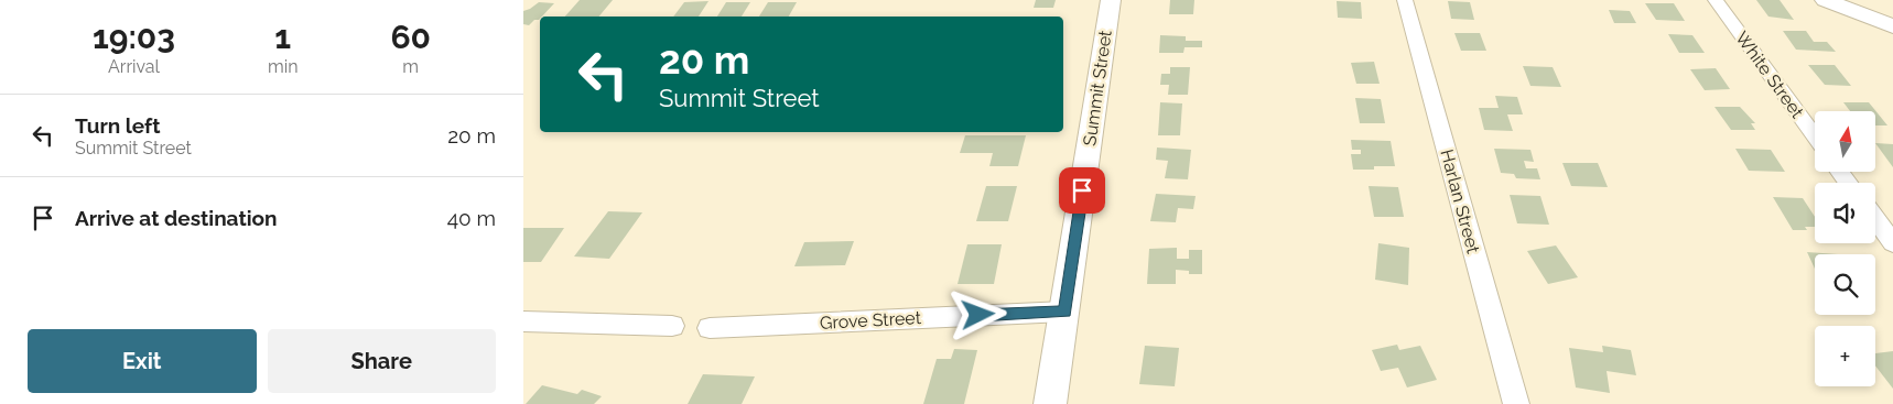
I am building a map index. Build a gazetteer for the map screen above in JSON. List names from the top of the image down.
{
  "streets": {
    "street": [
      "White Street",
      "Summit Street",
      "Harlan Street",
      "Grove Street"
    ]
  },
  "crossings": [
    ["Summit Street", "Grove Street"]
  ],
  "north": "top",
  "page": {
    "eta": [
      "19:03",
      "Arrival",
      "1",
      "min",
      "60",
      "m"
    ],
    "turn": ["20 m", "Summit Street"],
    "list": [
      {
        "name": "Turn left",
        "note": "Summit Street",
        "value": "20 m"
      },
      {
        "name": "Arrive at destination",
        "value": "40 m"
      }
    ],
    "map_buttons": "+",
    "buttons": ["Exit", "Share"]
  }
}
